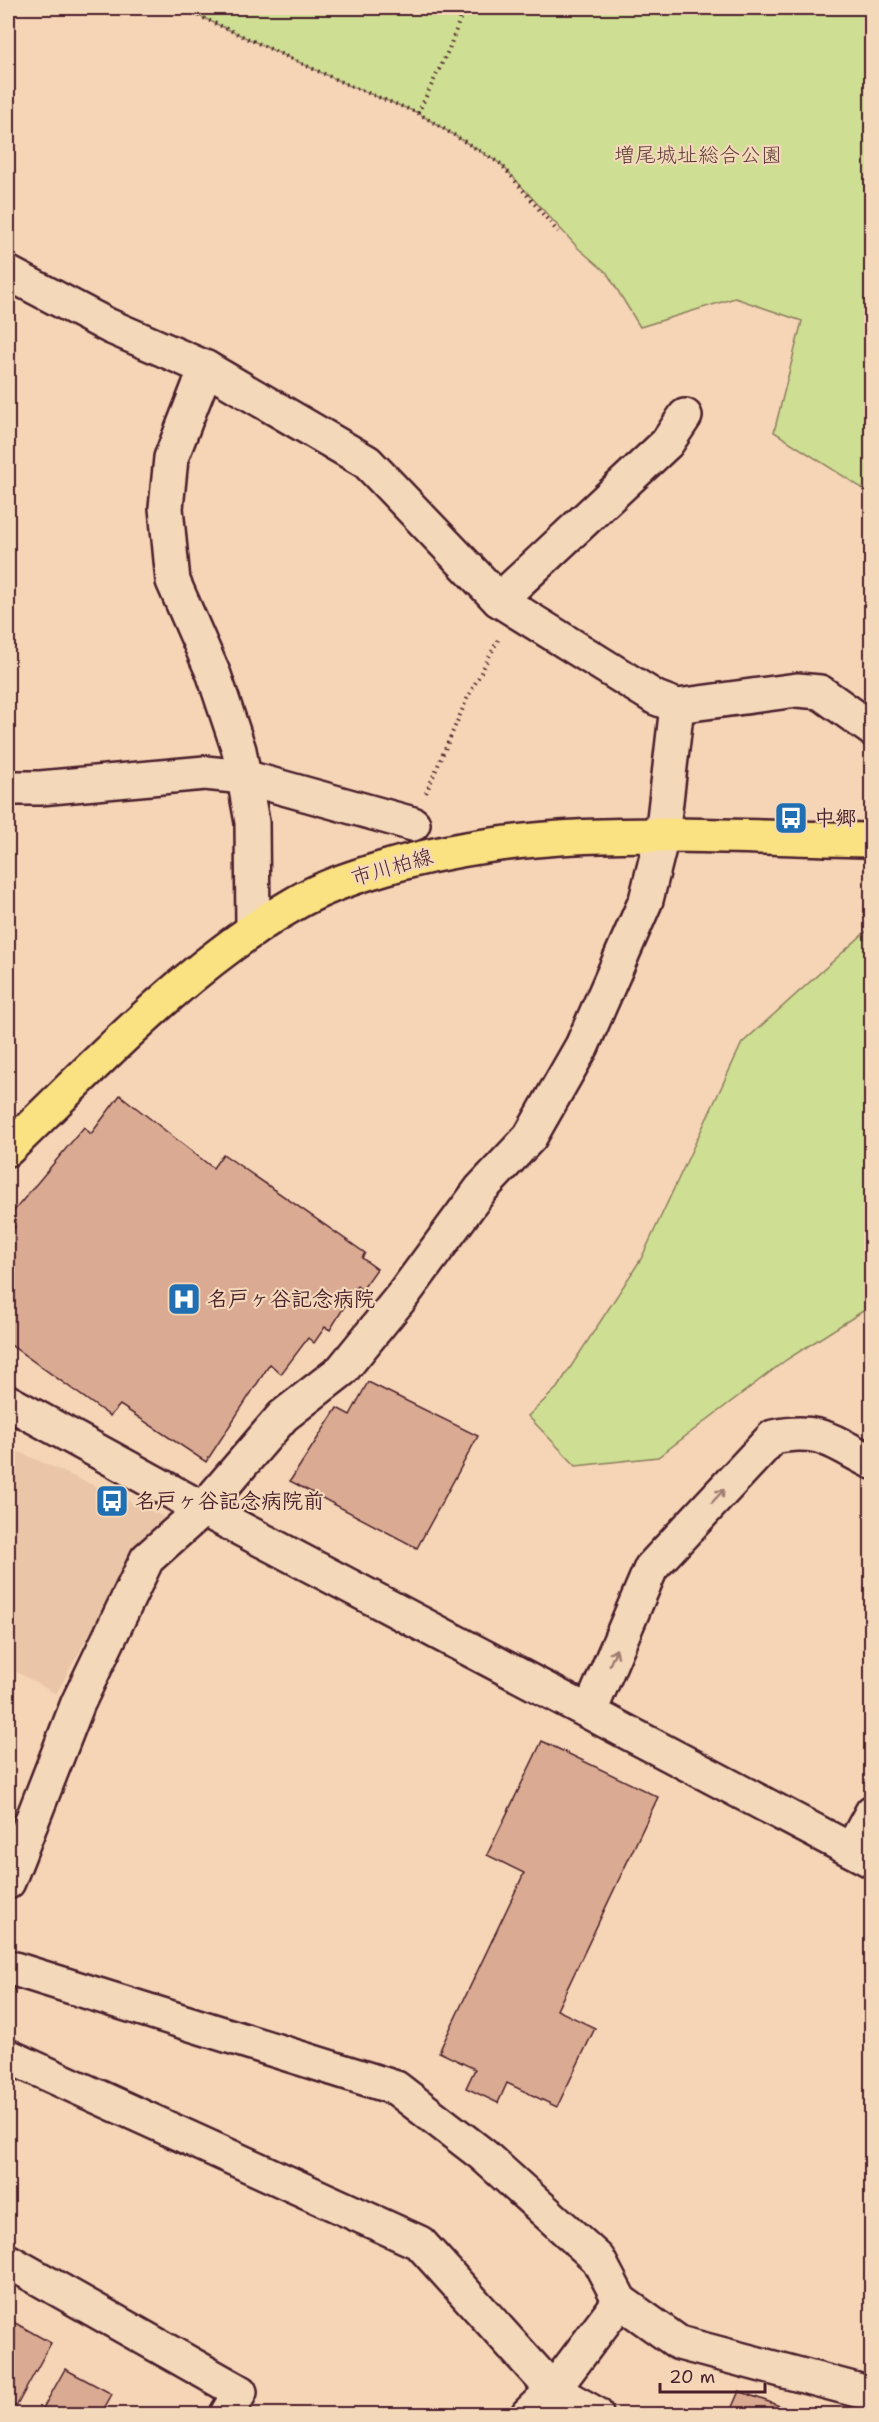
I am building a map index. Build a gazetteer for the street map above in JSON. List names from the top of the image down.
{
  "streets": {
    "main road": ["市川柏線"]
  },
  "parks": ["増尾城址総合公園"],
  "places": {
    "bus stop": ["中郷", "名戸ヶ谷記念病院前"],
    "hospital": ["名戸ヶ谷記念病院"]
  },
  "scale_bar": "20 m"
}
